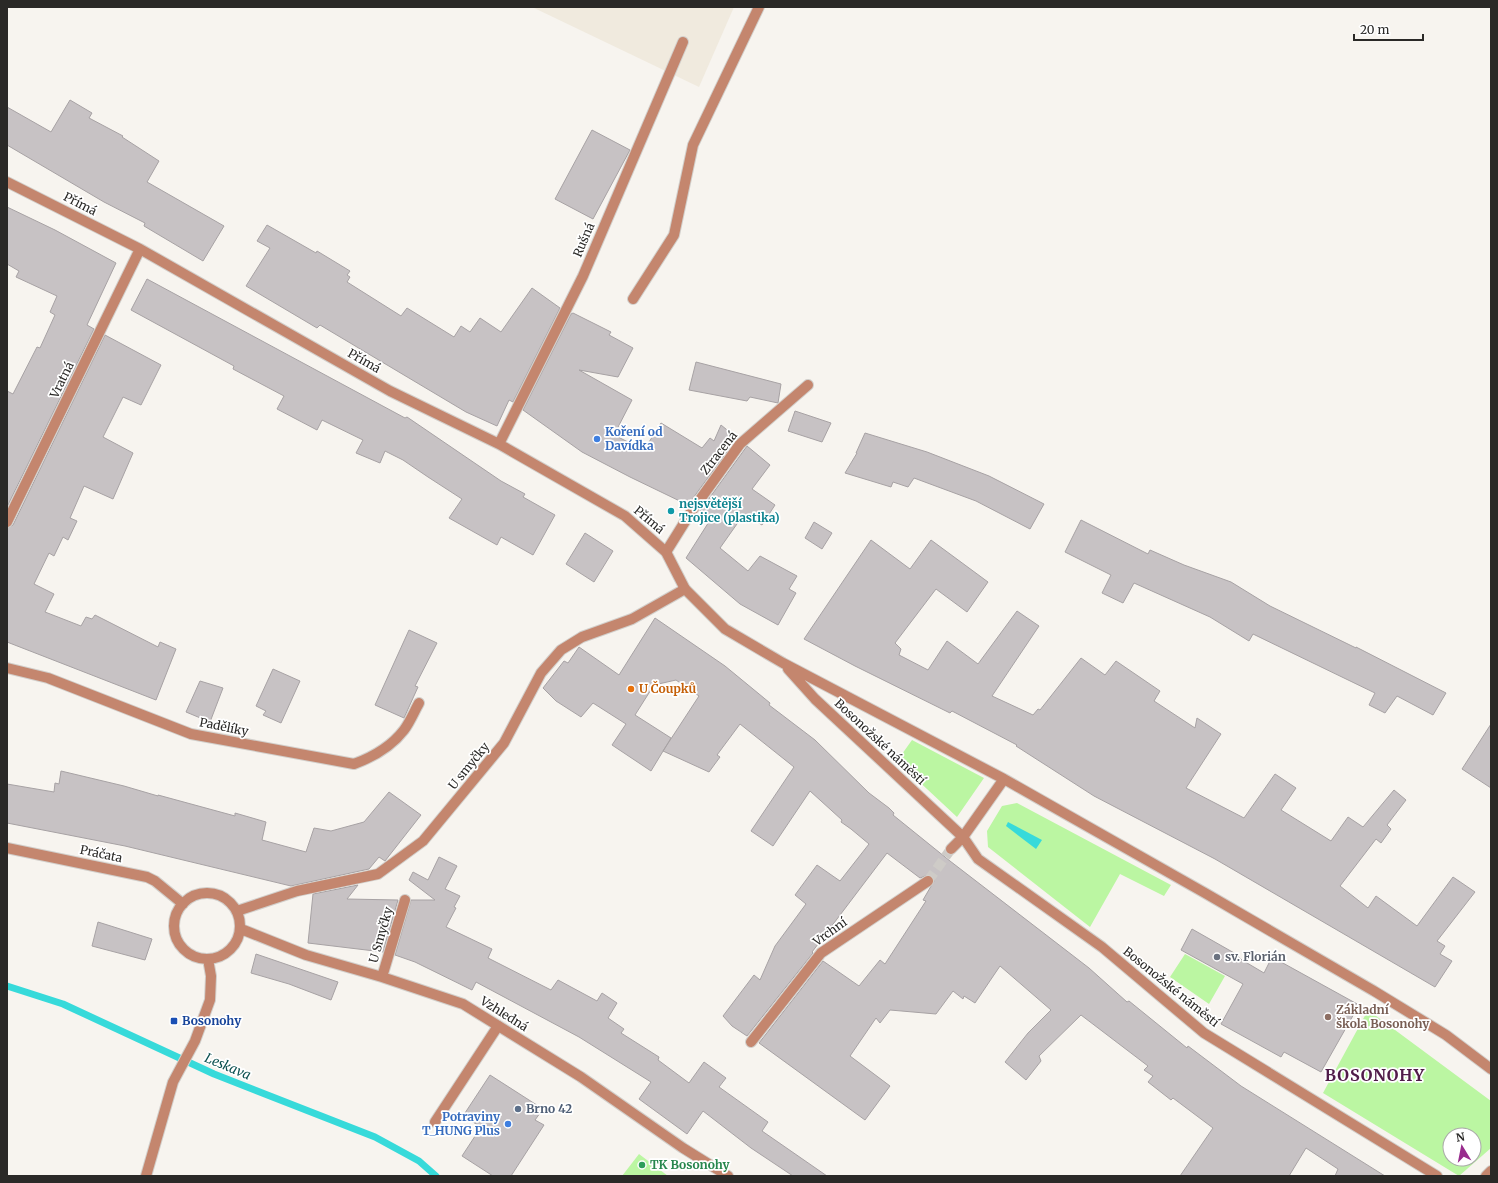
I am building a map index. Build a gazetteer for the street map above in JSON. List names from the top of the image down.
{
  "streets": {
    "street": [
      "Přímá",
      "Rušná",
      "Vratná",
      "Ztracená",
      "Padělíky",
      "Bosonožské náměstí",
      "U smyčky",
      "Práčata",
      "Vrchní",
      "U Smyčky",
      "Vzhledná"
    ]
  },
  "crossings": [
    ["Přímá", "Rušná"],
    ["Přímá", "Vratná"],
    ["Přímá", "Ztracená"],
    ["Přímá", "Bosonožské náměstí"],
    ["Přímá", "U smyčky"],
    ["Bosonožské náměstí", "U smyčky"],
    ["U smyčky", "Práčata"],
    ["U smyčky", "Vzhledná"],
    ["Práčata", "Vzhledná"],
    ["U Smyčky", "Vzhledná"]
  ],
  "districts": ["BOSONOHY"],
  "water": ["Leskava"],
  "places": {
    "other": [
      "Koření od Davídka",
      "nejsvětější Trojice (plastika)",
      "U Čoupků",
      "sv. Florián",
      "Základní škola Bosonohy",
      "Brno 42",
      "Potraviny T_HUNG Plus",
      "TK Bosonohy"
    ],
    "transit": ["Bosonohy"]
  },
  "scale_bar": "20 m",
  "north": "top"
}
